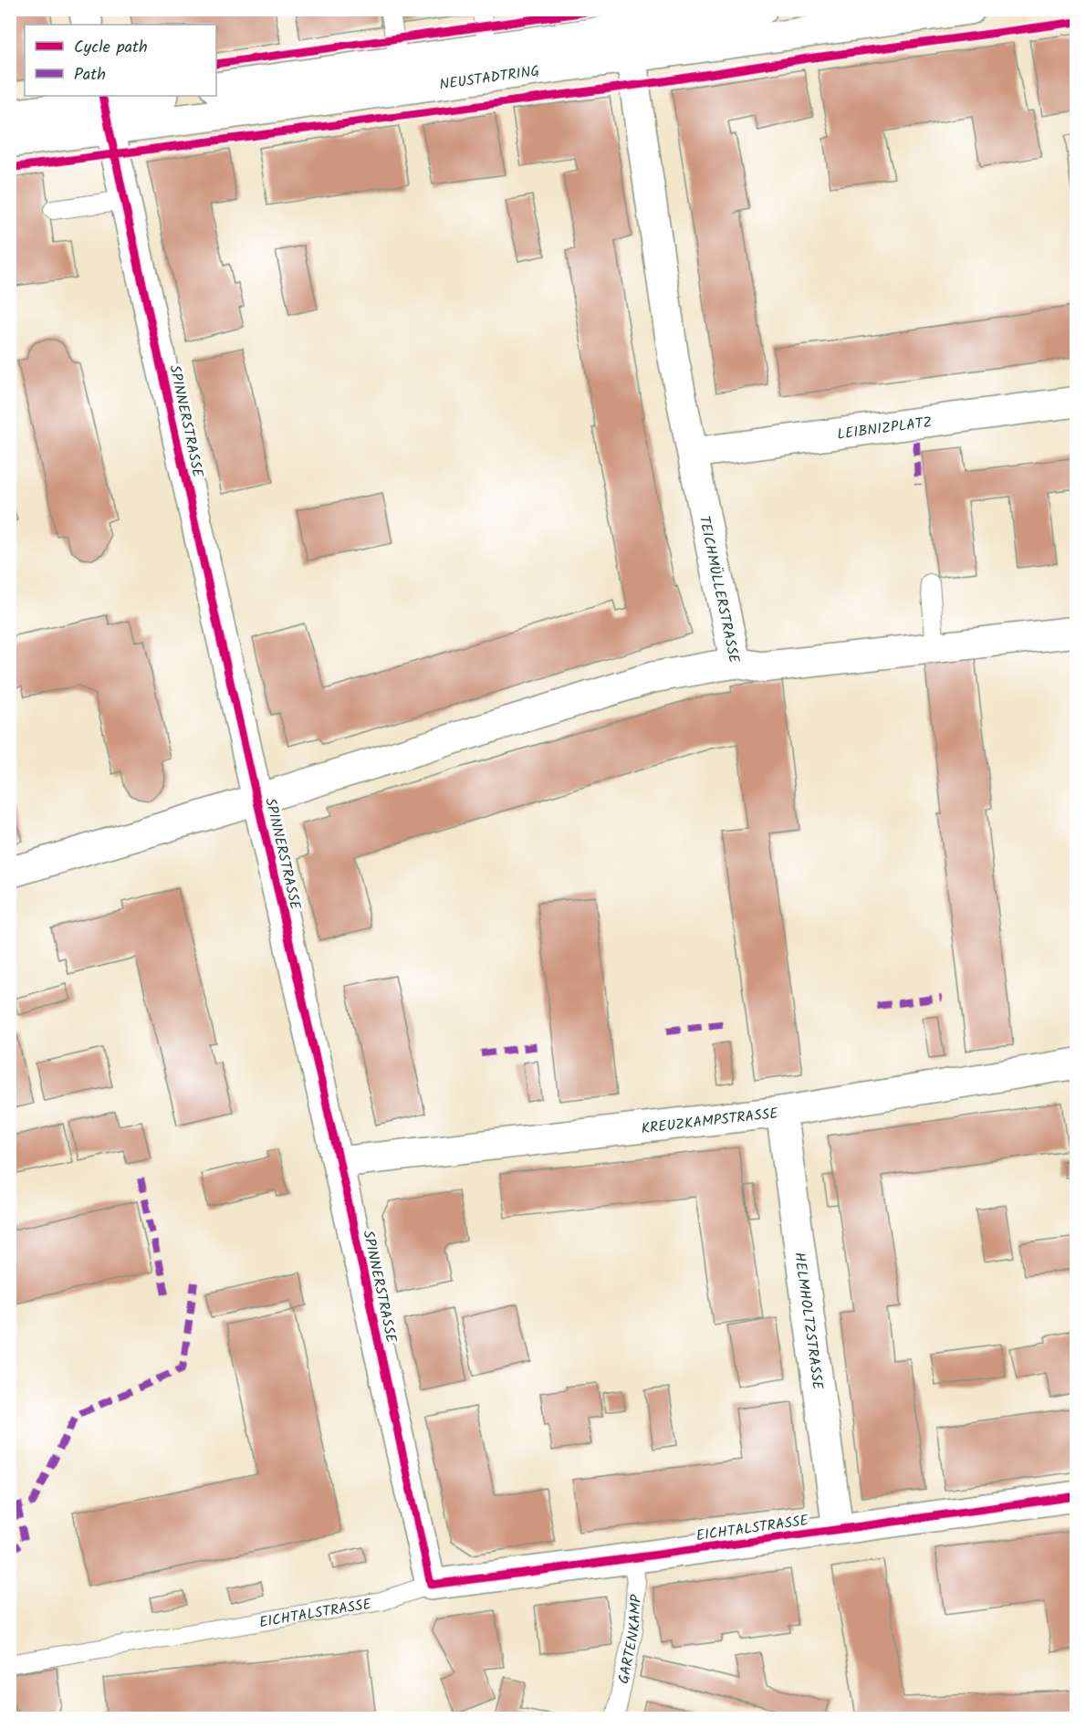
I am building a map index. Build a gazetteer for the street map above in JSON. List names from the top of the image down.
{
  "streets": {
    "street": [
      "NEUSTADTRING",
      "SPINNERSTRASSE",
      "LEIBNIZPLATZ",
      "TEICHMÜLLERSTRASSE",
      "KREUZKAMPSTRASSE",
      "HELMHOLTZSTRASSE",
      "EICHTALSTRASSE"
    ],
    "lane": ["GARTENKAMP"]
  },
  "crossings": [
    ["NEUSTADTRING", "SPINNERSTRASSE"],
    ["NEUSTADTRING", "TEICHMÜLLERSTRASSE"],
    ["SPINNERSTRASSE", "TEICHMÜLLERSTRASSE"],
    ["SPINNERSTRASSE", "KREUZKAMPSTRASSE"],
    ["SPINNERSTRASSE", "EICHTALSTRASSE"],
    ["LEIBNIZPLATZ", "TEICHMÜLLERSTRASSE"],
    ["KREUZKAMPSTRASSE", "HELMHOLTZSTRASSE"],
    ["HELMHOLTZSTRASSE", "EICHTALSTRASSE"],
    ["EICHTALSTRASSE", "GARTENKAMP"]
  ],
  "legend": ["Cycle path", "Path"]
}
